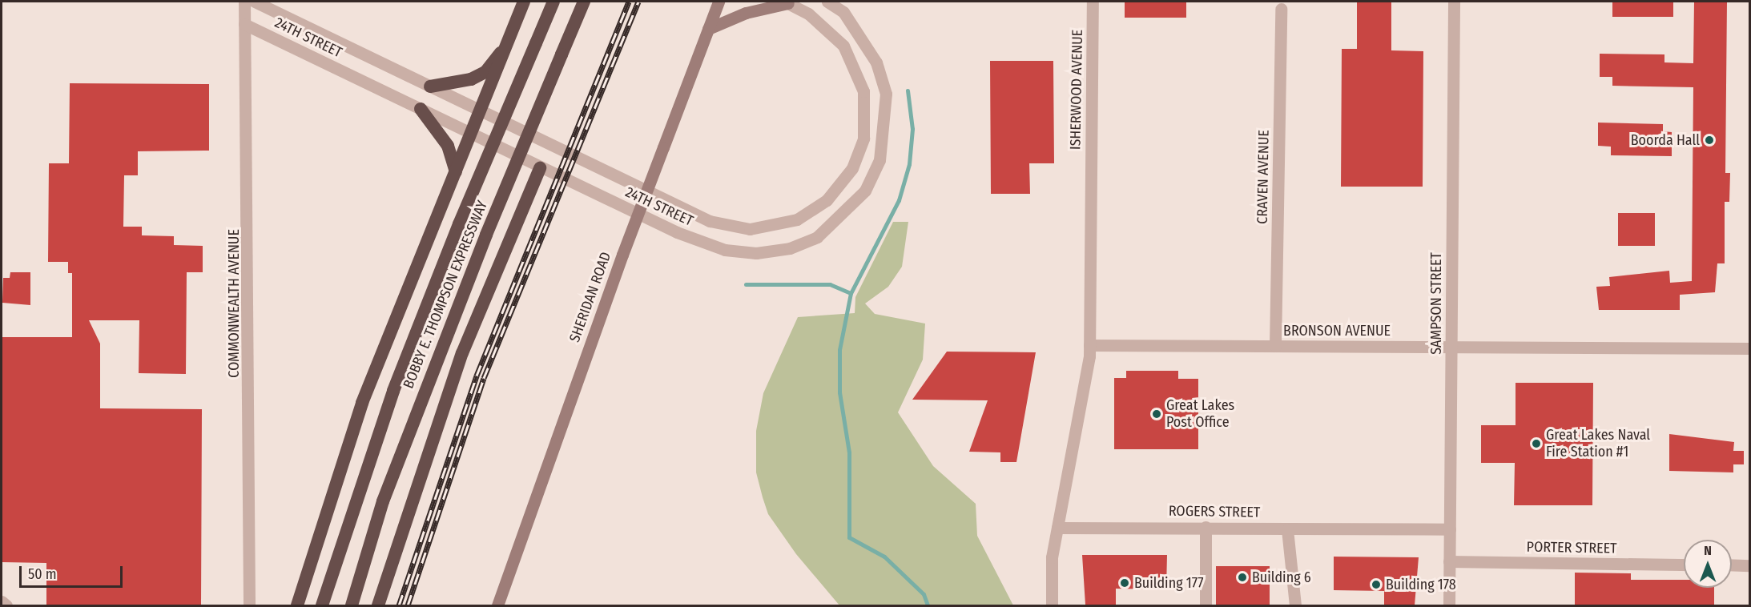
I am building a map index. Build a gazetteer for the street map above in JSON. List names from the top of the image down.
{
  "streets": {
    "highway": ["BOBBY E. THOMPSON EXPRESSWAY"],
    "main road": ["SHERIDAN ROAD"],
    "street": [
      "24TH STREET",
      "ISHERWOOD AVENUE",
      "CRAVEN AVENUE",
      "COMMONWEALTH AVENUE",
      "SAMPSON STREET",
      "BRONSON AVENUE",
      "ROGERS STREET",
      "PORTER STREET"
    ]
  },
  "crossings": [
    ["24TH STREET", "COMMONWEALTH AVENUE"],
    ["ISHERWOOD AVENUE", "BRONSON AVENUE"],
    ["CRAVEN AVENUE", "BRONSON AVENUE"],
    ["SAMPSON STREET", "BRONSON AVENUE"],
    ["SAMPSON STREET", "ROGERS STREET"],
    ["SAMPSON STREET", "PORTER STREET"]
  ],
  "places": [
    "Boorda Hall",
    "Great Lakes Post Office",
    "Great Lakes Naval Fire Station #1",
    "Building 6",
    "Building 177",
    "Building 178"
  ],
  "scale_bar": "50 m",
  "north": "top"
}
